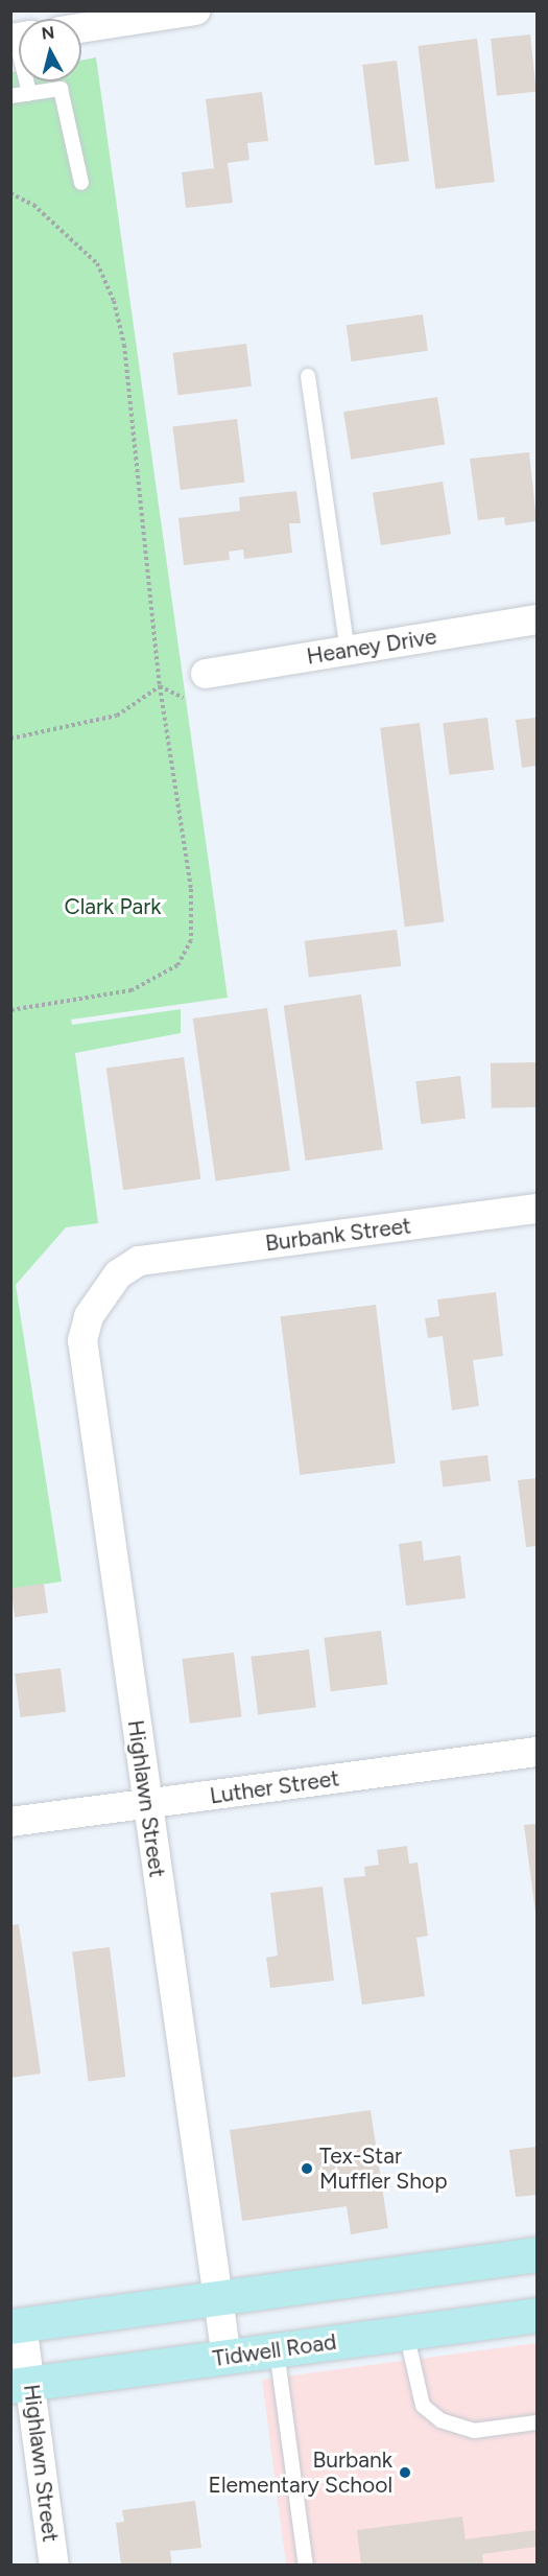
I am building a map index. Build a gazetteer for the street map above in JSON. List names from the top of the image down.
{
  "streets": {
    "main road": ["Tidwell Road"],
    "street": [
      "Heaney Drive",
      "Burbank Street",
      "Luther Street",
      "Highlawn Street"
    ]
  },
  "crossings": [
    ["Burbank Street", "Highlawn Street"],
    ["Luther Street", "Highlawn Street"],
    ["Highlawn Street", "Tidwell Road"]
  ],
  "parks": ["Clark Park"],
  "places": ["Tex-Star Muffler Shop", "Burbank Elementary School"],
  "north": "top"
}
